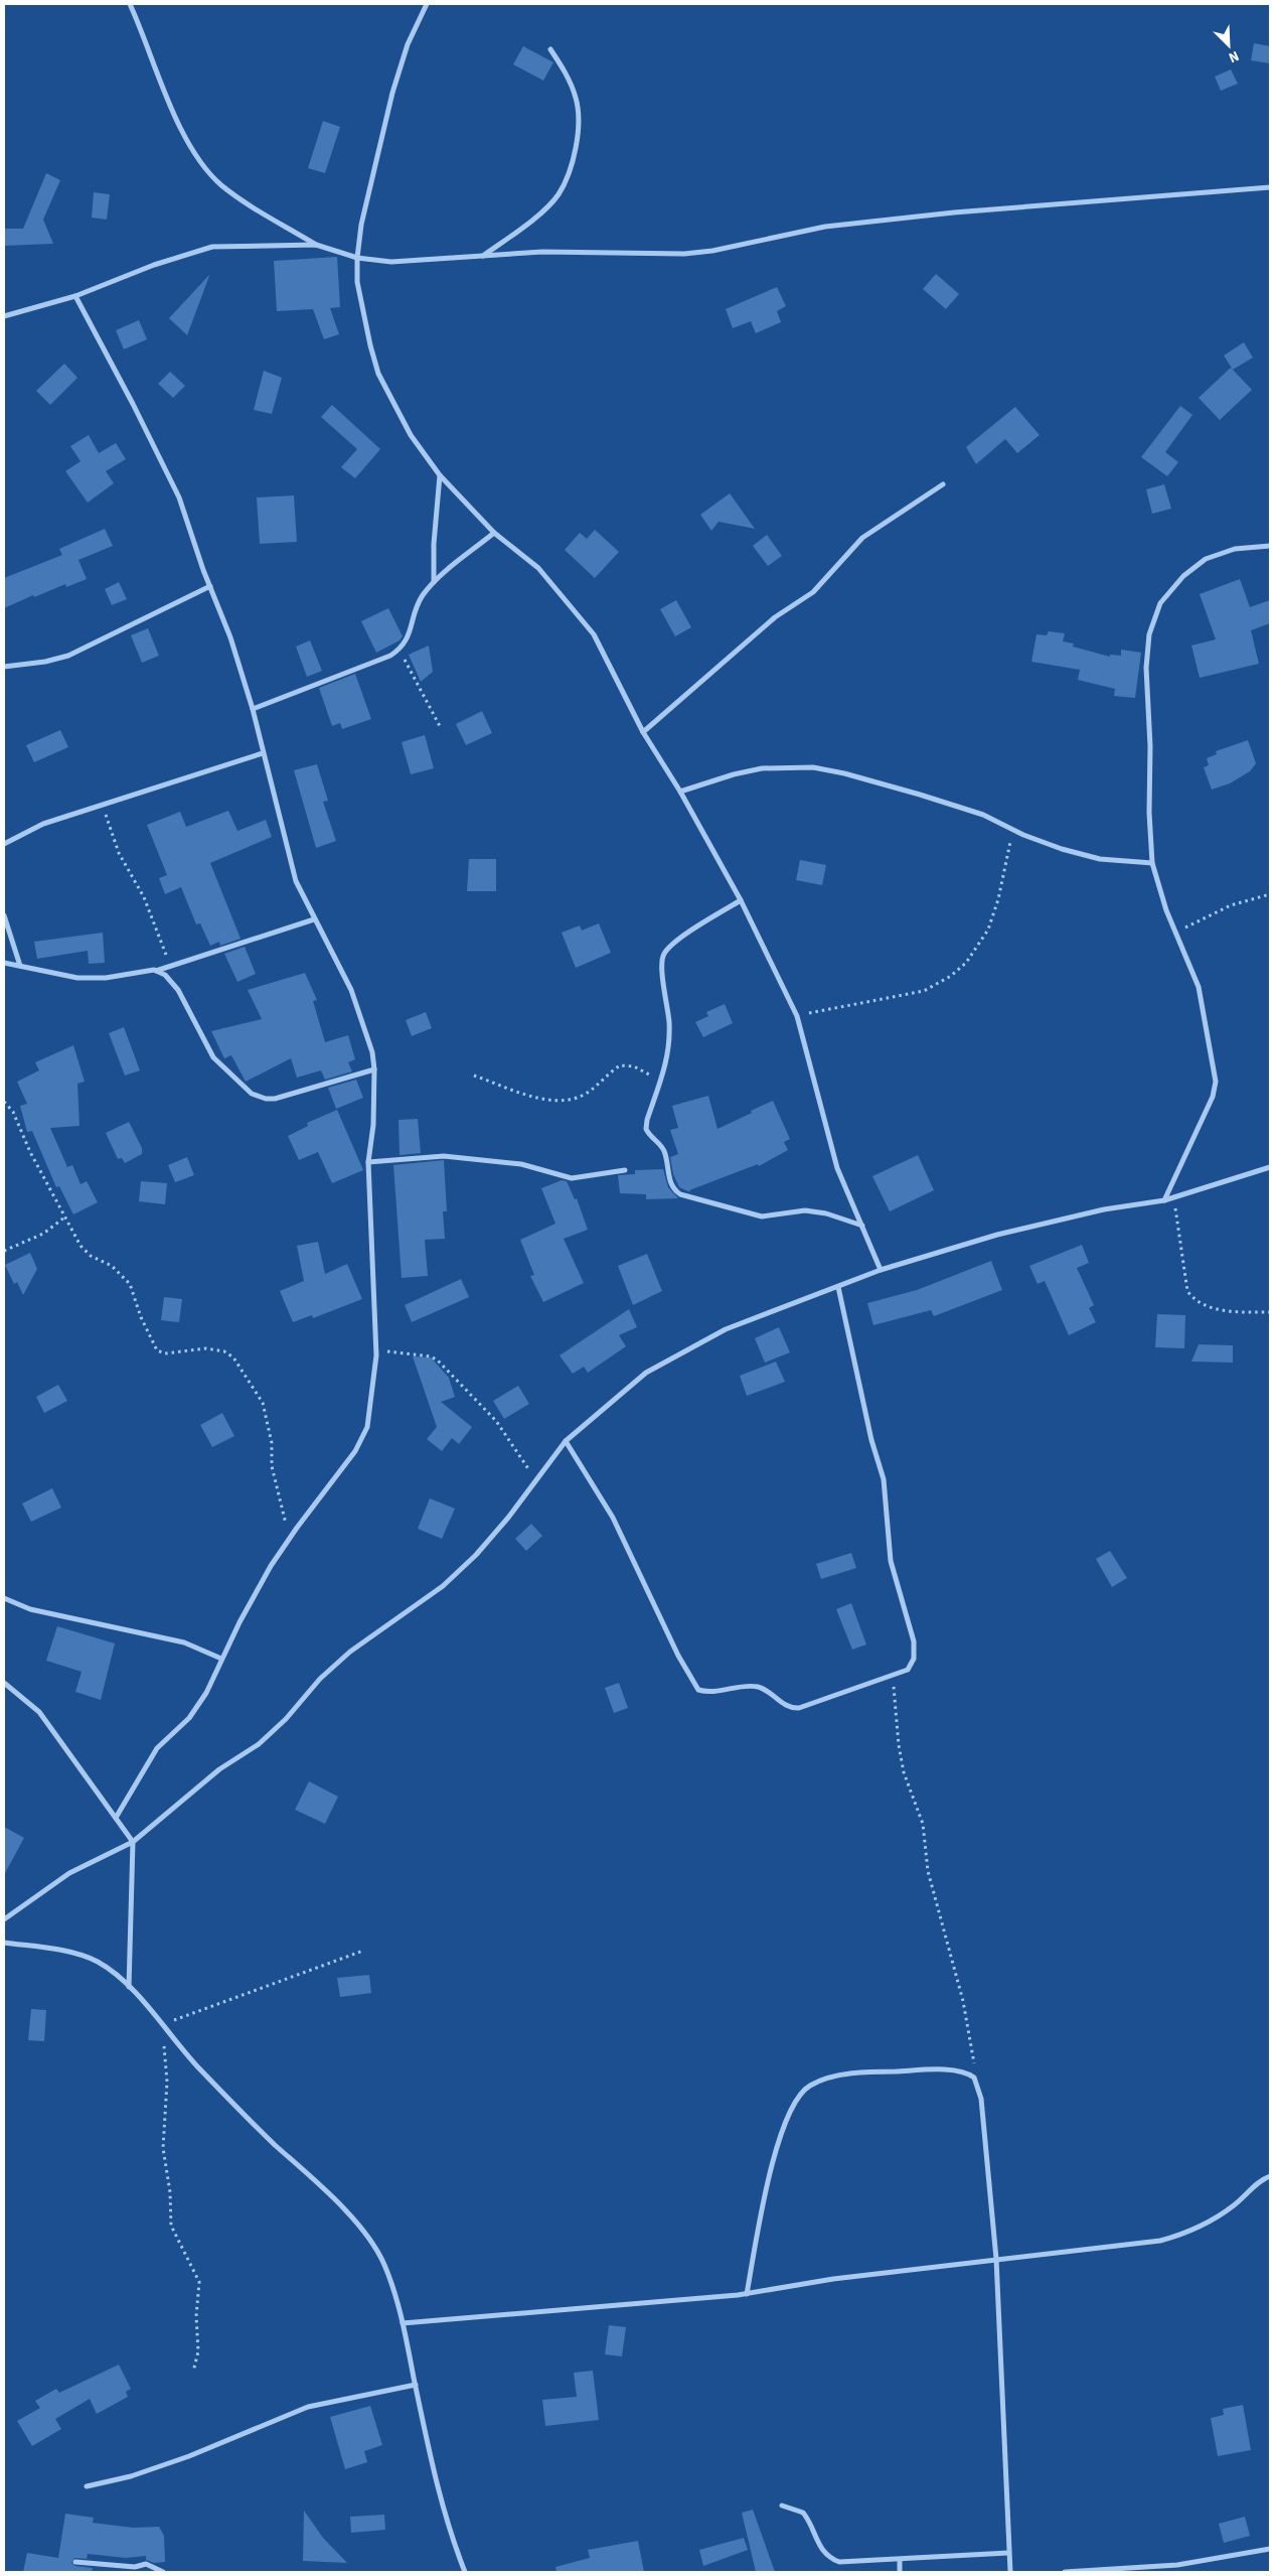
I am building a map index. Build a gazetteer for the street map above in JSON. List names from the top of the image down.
{
  "north": "bottom right"
}
